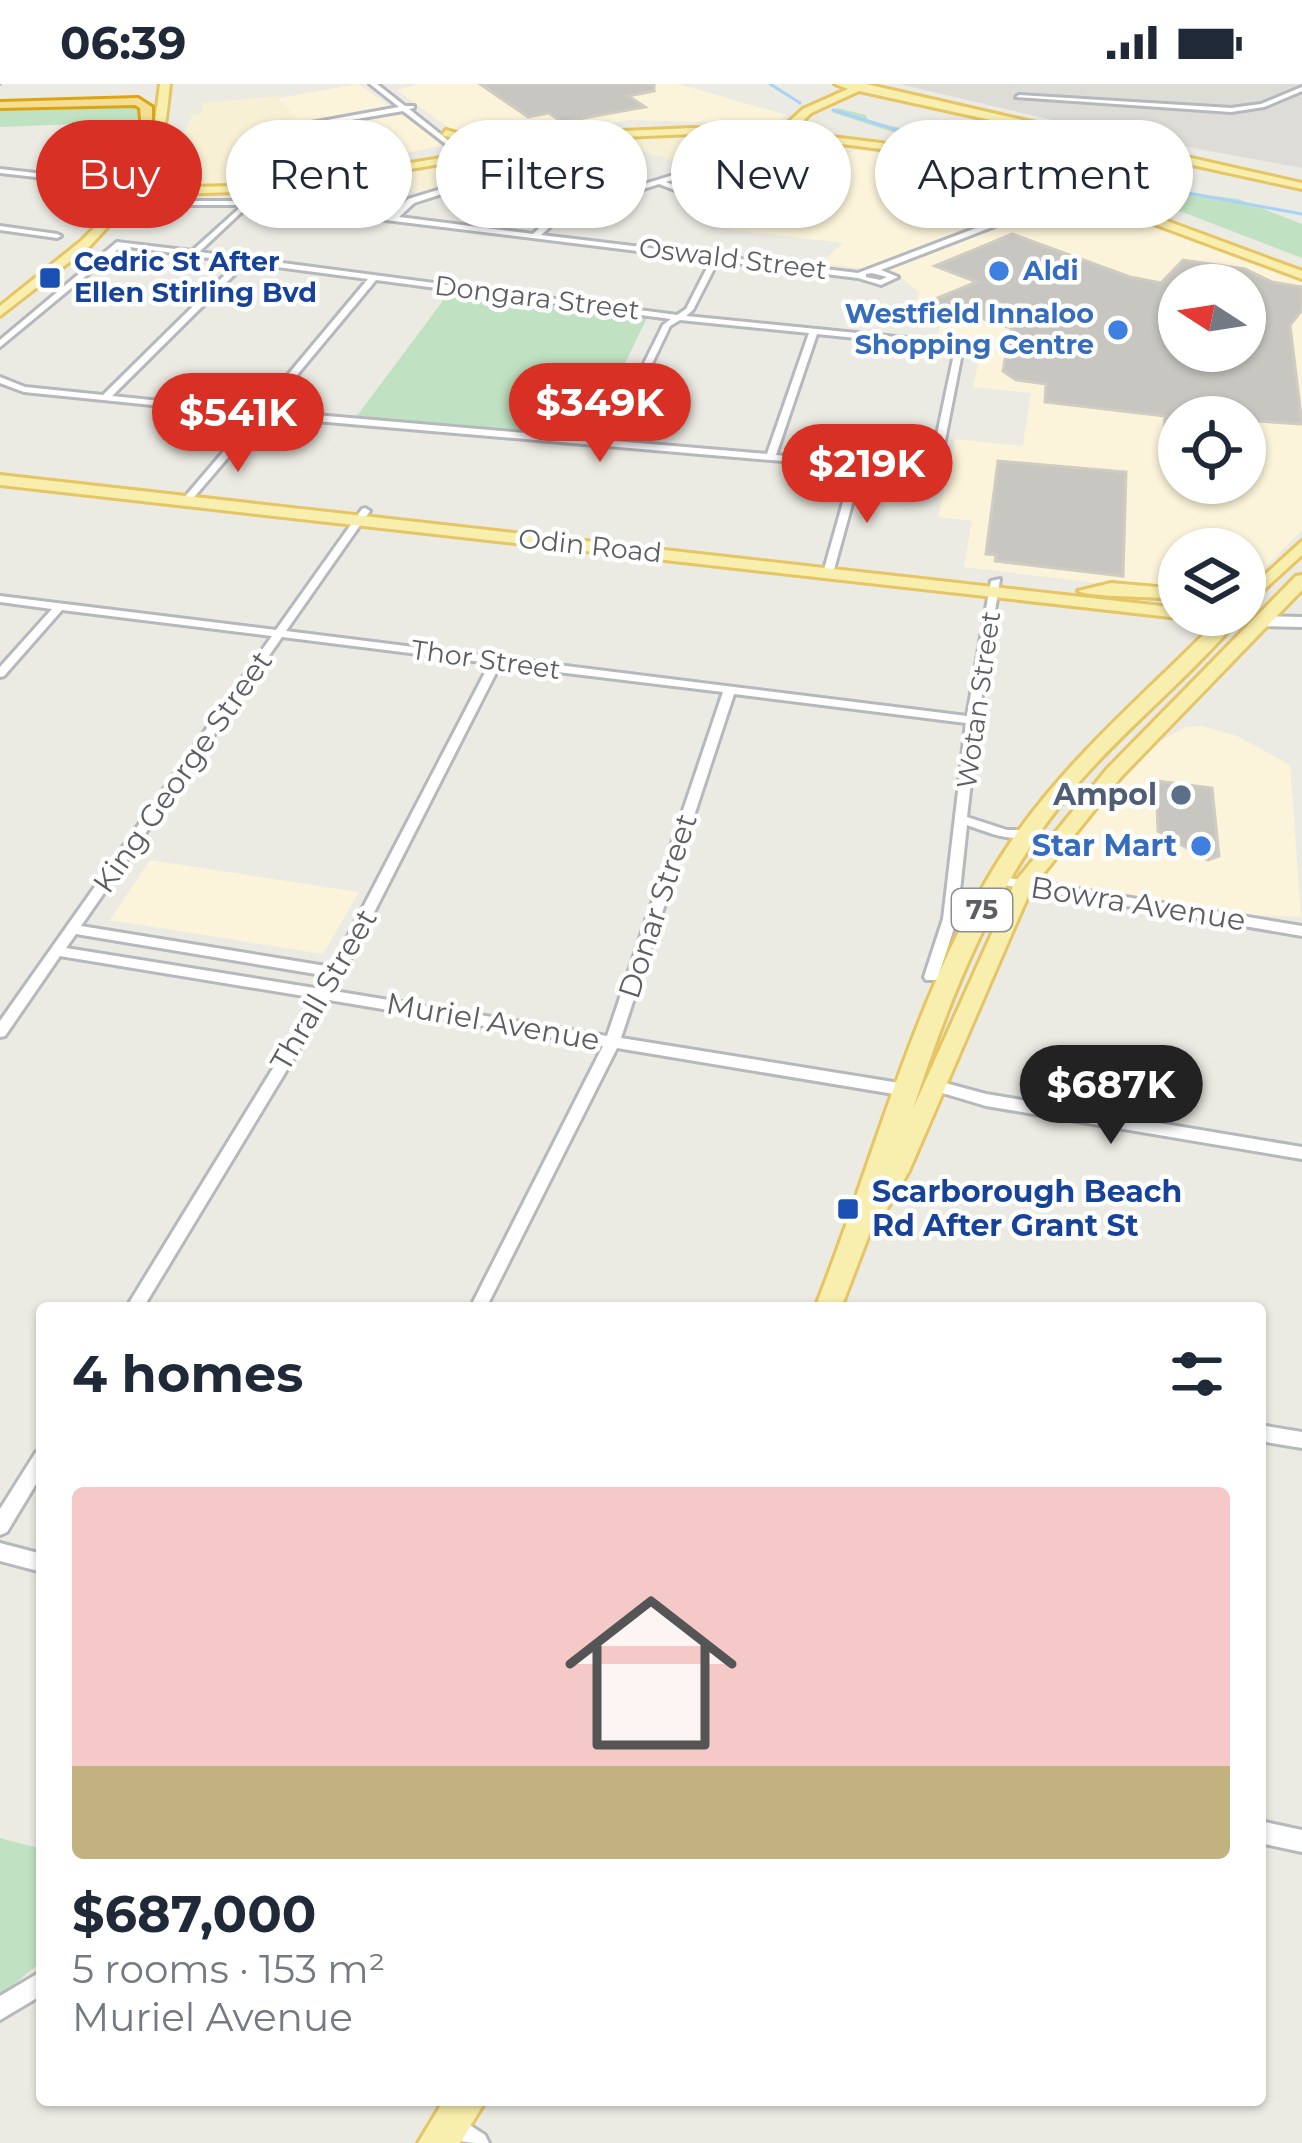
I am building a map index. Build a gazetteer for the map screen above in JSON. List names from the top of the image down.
{
  "streets": {
    "main road": ["Odin Road", "75"],
    "street": [
      "Oswald Street",
      "Dongara Street",
      "Thor Street",
      "Wotan Street",
      "King George Street",
      "Bowra Avenue",
      "Donar Street",
      "Thrall Street",
      "Muriel Avenue"
    ]
  },
  "crossings": [
    ["Odin Road", "Wotan Street"],
    ["Odin Road", "King George Street"],
    ["Thor Street", "Wotan Street"],
    ["Thor Street", "King George Street"],
    ["Thor Street", "Donar Street"],
    ["Thor Street", "Thrall Street"],
    ["Wotan Street", "75"],
    ["King George Street", "Muriel Avenue"],
    ["Bowra Avenue", "75"],
    ["Donar Street", "Muriel Avenue"],
    ["75", "Muriel Avenue"],
    ["Thrall Street", "Muriel Avenue"]
  ],
  "places": {
    "other": [
      "Aldi",
      "Westfield Innaloo Shopping Centre",
      "Ampol",
      "Star Mart"
    ],
    "transit": ["Cedric St After Ellen Stirling Bvd", "Scarborough Beach Rd After Grant St"]
  },
  "north": "left",
  "page": {
    "status": "06:39",
    "chip": [
      "Buy",
      "Rent",
      "Filters",
      "New",
      "Apartment"
    ],
    "price": [
      "$349K",
      "$541K",
      "$219K",
      "$687K"
    ],
    "heading": "4 homes",
    "list": [
      {
        "name": "$687,000",
        "note": "5 rooms · 153 m² · Muriel Avenue"
      }
    ]
  }
}
